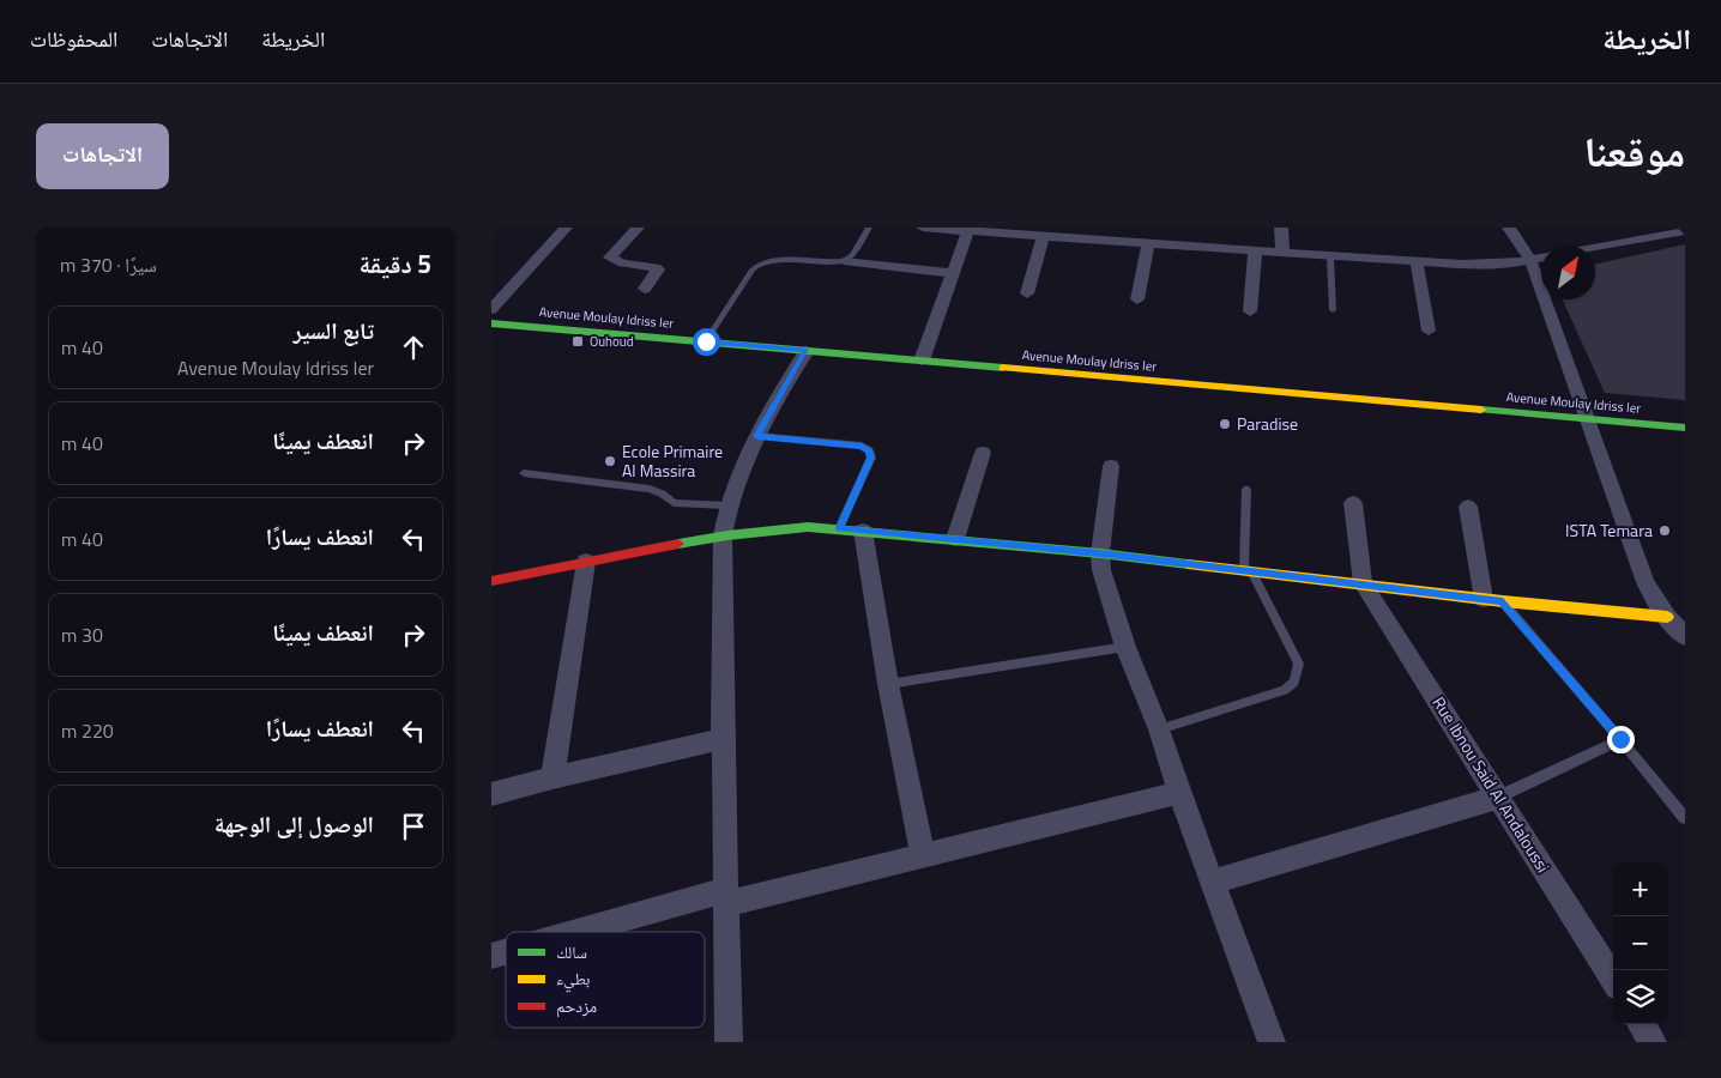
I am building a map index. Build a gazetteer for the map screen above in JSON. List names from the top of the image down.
{
  "streets": {
    "main road": ["Avenue Moulay Idriss Ier"],
    "street": ["Rue Ibnou Said Al Andaloussi"]
  },
  "places": {
    "transit": ["Ouhoud"],
    "other": ["Paradise", "Ecole Primaire Al Massira", "ISTA Temara"]
  },
  "legend": ["سالك", "بطيء", "مزدحم"],
  "north": "top right",
  "page": {
    "header": "الخريطة",
    "nav": ["الخريطة", "الاتجاهات", "المحفوظات"],
    "title": "موقعنا",
    "buttons": "الاتجاهات",
    "heading": ["5 دقيقة", "سيرًا · 370 m"],
    "list": [
      ["تابع السير", "Avenue Moulay Idriss Ier", "40 m"],
      ["انعطف يمينًا", "40 m"],
      ["انعطف يسارًا", "40 m"],
      ["انعطف يمينًا", "30 m"],
      ["انعطف يسارًا", "220 m"],
      "الوصول إلى الوجهة"
    ],
    "map_buttons": ["+", "−"]
  }
}
